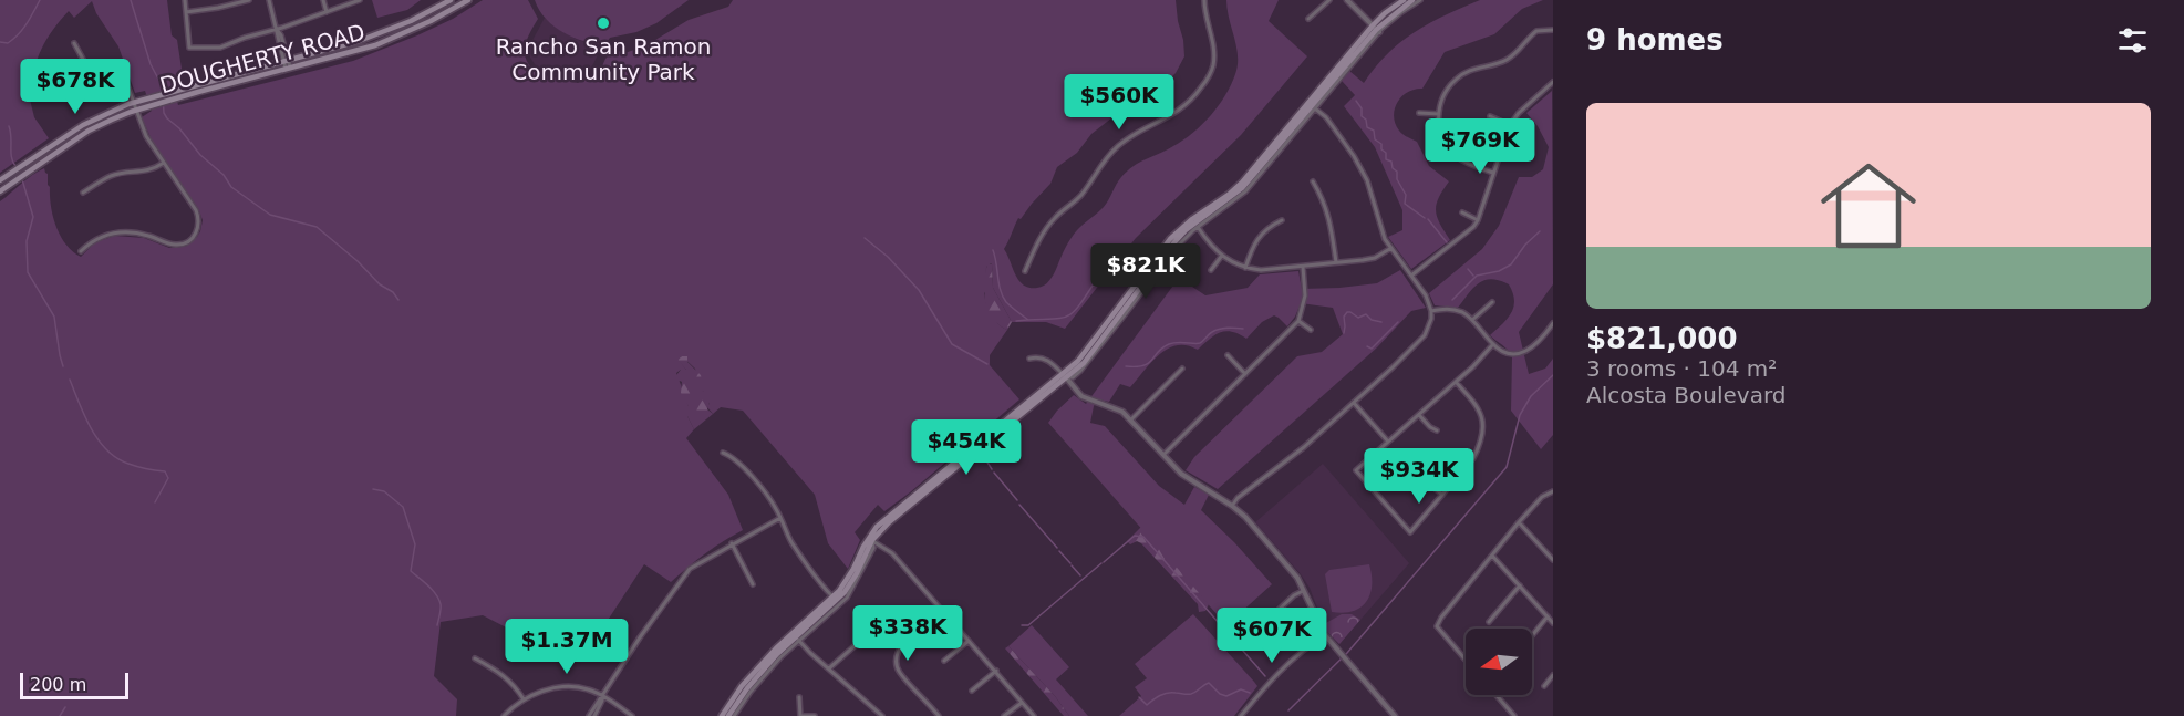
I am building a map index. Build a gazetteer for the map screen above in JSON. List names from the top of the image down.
{
  "streets": {
    "main road": ["DOUGHERTY ROAD"]
  },
  "places": ["Rancho San Ramon Community Park"],
  "scale_bar": "200 m",
  "north": "left",
  "page": {
    "heading": "9 homes",
    "price": [
      "$678K",
      "$560K",
      "$769K",
      "$821K",
      "$454K",
      "$934K",
      "$338K",
      "$607K",
      "$1.37M"
    ],
    "list": [
      {
        "name": "$821,000",
        "note": "3 rooms · 104 m² · Alcosta Boulevard"
      }
    ],
    "scale": "200 m"
  }
}
